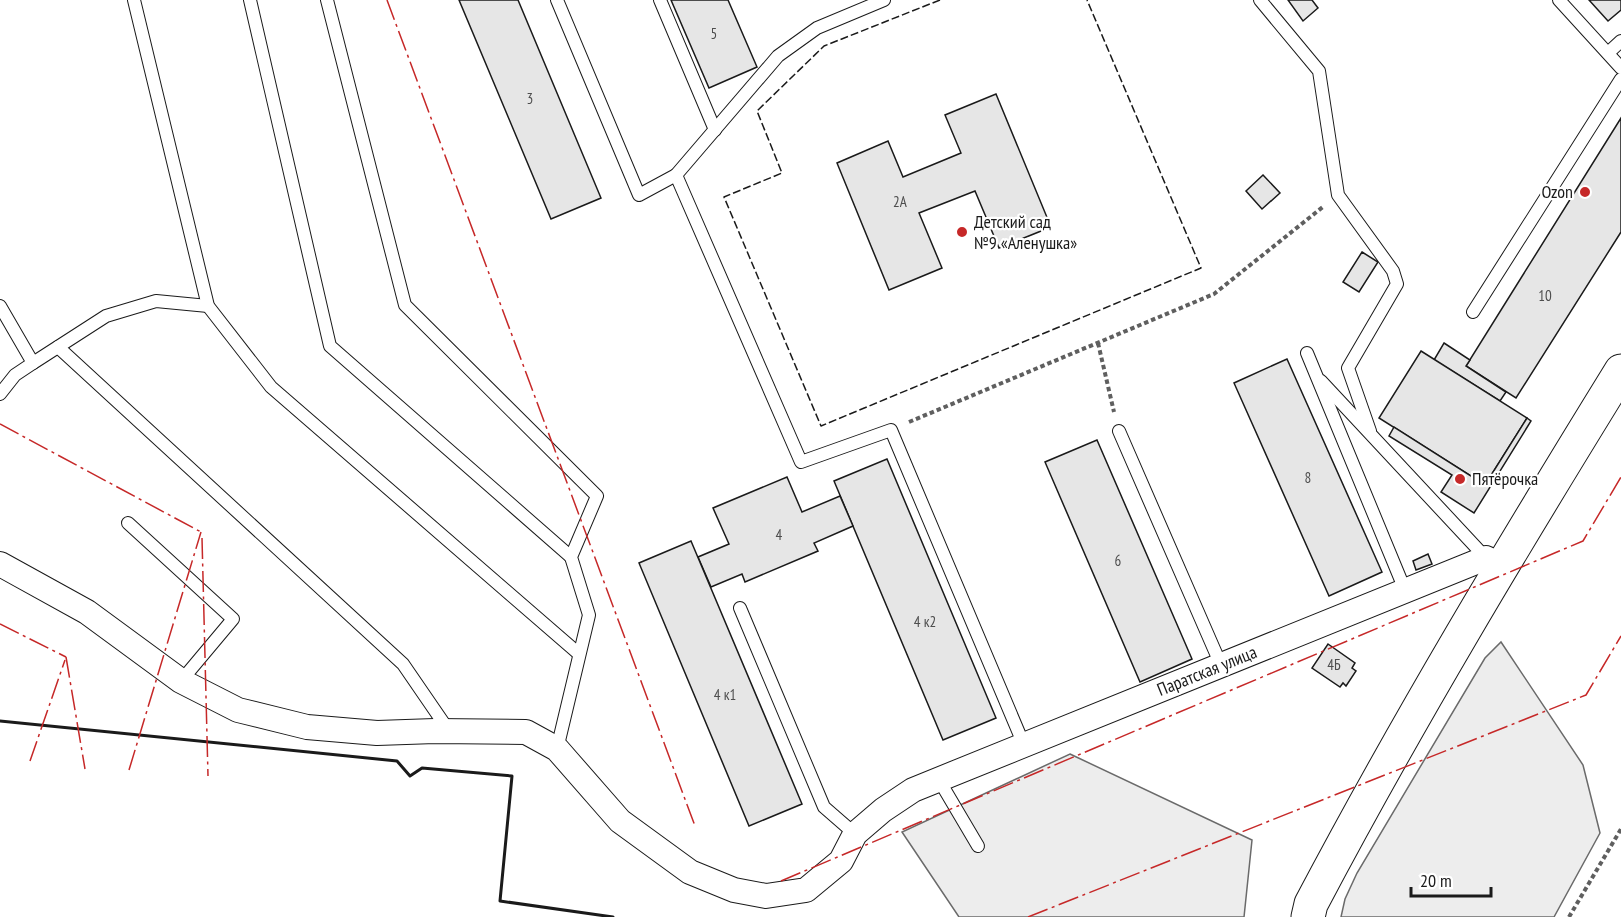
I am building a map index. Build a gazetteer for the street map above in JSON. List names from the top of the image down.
{
  "streets": {
    "street": ["Паратская улица"]
  },
  "places": ["Ozon", "Детский сад №9 «Аленушка»", "Пятёрочка"],
  "house_numbers": [
    "5",
    "3",
    "2А",
    "10",
    "8",
    "4",
    "6",
    "4 к2",
    "4Б",
    "4 к1"
  ],
  "scale_bar": "20 m"
}
